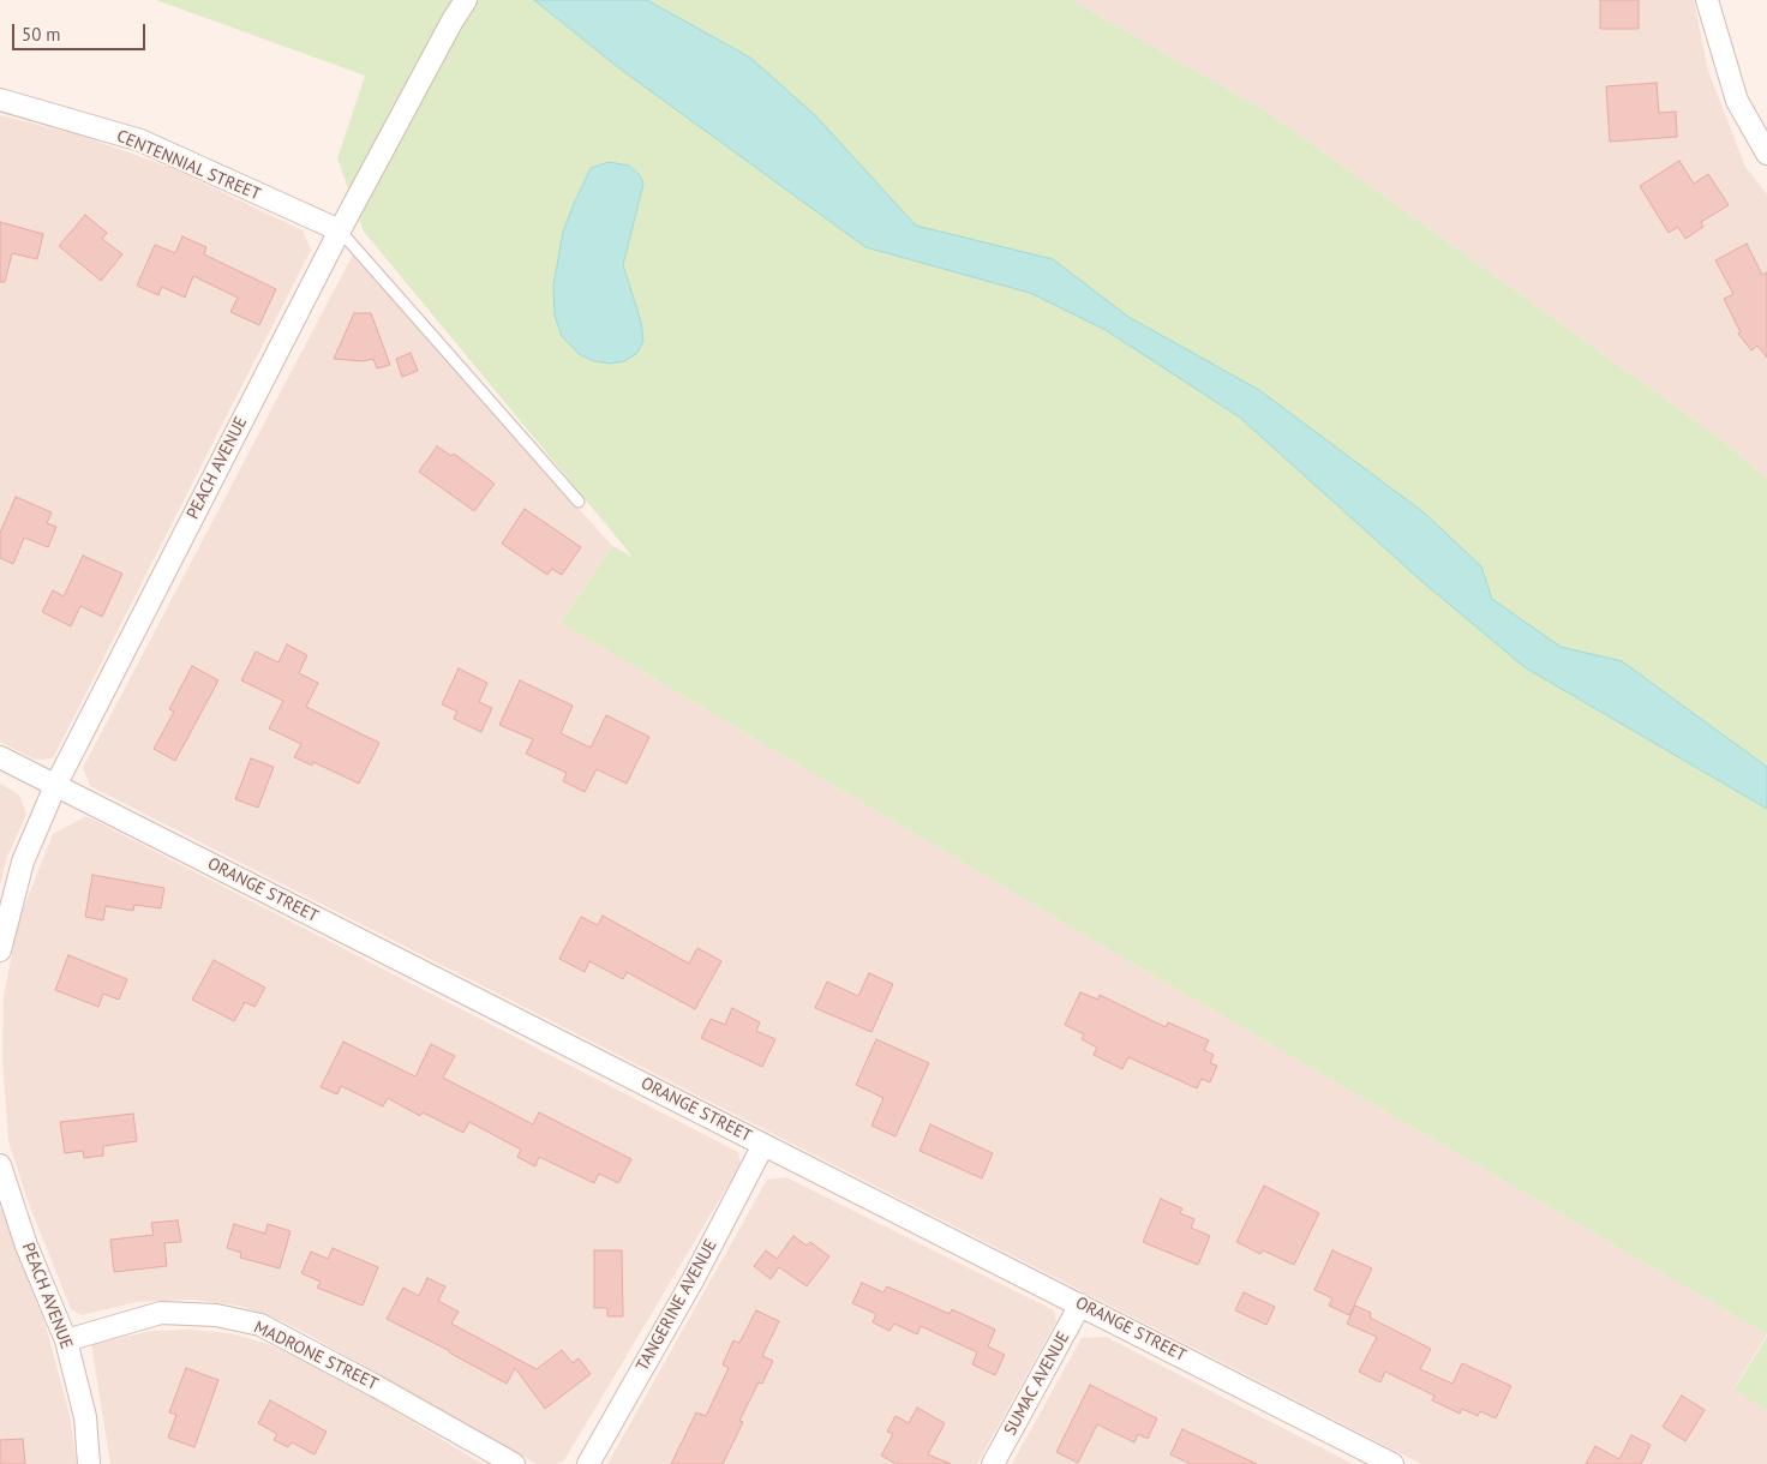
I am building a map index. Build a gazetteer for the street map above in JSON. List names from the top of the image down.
{
  "streets": {
    "street": [
      "CENTENNIAL STREET",
      "PEACH AVENUE",
      "ORANGE STREET",
      "TANGERINE AVENUE",
      "MADRONE STREET",
      "SUMAC AVENUE"
    ]
  },
  "crossings": [
    ["CENTENNIAL STREET", "PEACH AVENUE"],
    ["PEACH AVENUE", "ORANGE STREET"],
    ["PEACH AVENUE", "MADRONE STREET"],
    ["ORANGE STREET", "TANGERINE AVENUE"],
    ["ORANGE STREET", "SUMAC AVENUE"]
  ],
  "scale_bar": "50 m"
}
